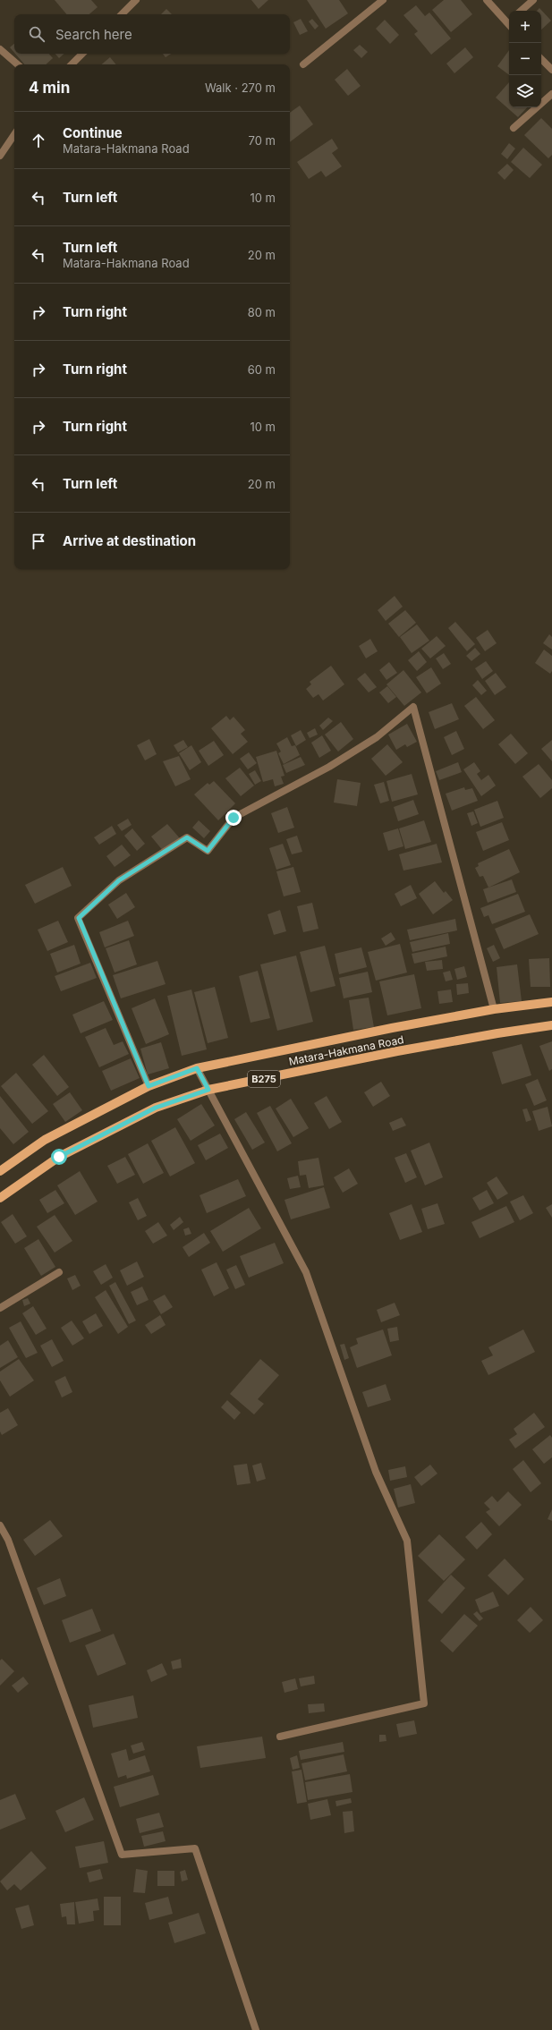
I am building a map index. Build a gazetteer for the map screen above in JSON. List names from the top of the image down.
{
  "streets": {
    "main road": ["Matara-Hakmana Road", "B275"]
  },
  "page": {
    "map_buttons": ["+", "−"],
    "search": "Search here",
    "heading": ["4 min", "Walk · 270 m"],
    "list": [
      ["Continue", "Matara-Hakmana Road", "70 m"],
      ["Turn left", "10 m"],
      ["Turn left", "Matara-Hakmana Road", "20 m"],
      ["Turn right", "80 m"],
      ["Turn right", "60 m"],
      ["Turn right", "10 m"],
      ["Turn left", "20 m"],
      "Arrive at destination"
    ]
  }
}
